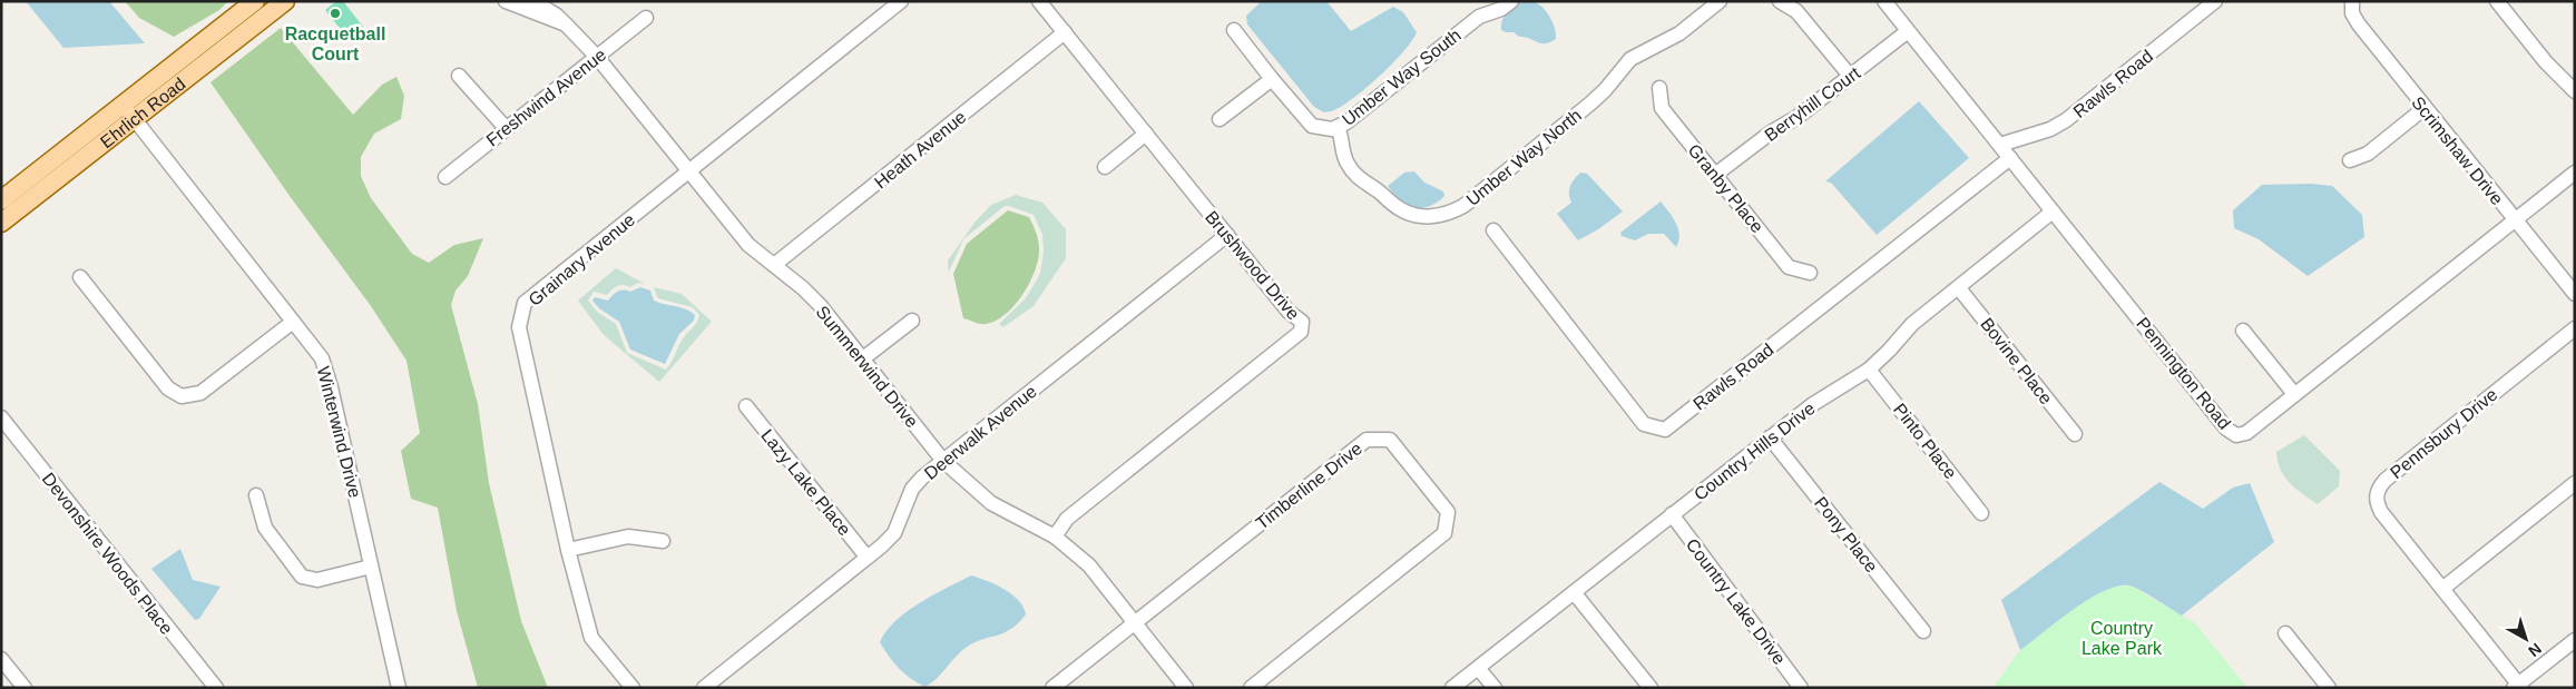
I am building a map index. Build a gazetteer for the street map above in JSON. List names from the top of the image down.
{
  "streets": {
    "main road": ["Ehrlich Road"],
    "street": [
      "Umber Way South",
      "Rawls Road",
      "Freshwind Avenue",
      "Berryhill Court",
      "Heath Avenue",
      "Scrimshaw Drive",
      "Umber Way North",
      "Granby Place",
      "Grainary Avenue",
      "Brushwood Drive",
      "Bovine Place",
      "Summerwind Drive",
      "Pennington Road",
      "Winterwind Drive",
      "Deerwalk Avenue",
      "Pennsbury Drive",
      "Pinto Place",
      "Country Hills Drive",
      "Lazy Lake Place",
      "Timberline Drive",
      "Pony Place",
      "Devonshire Woods Place",
      "Country Lake Drive"
    ]
  },
  "crossings": [
    ["Umber Way South", "Umber Way North"],
    ["Rawls Road", "Pennington Road"],
    ["Freshwind Avenue", "Summerwind Drive"],
    ["Berryhill Court", "Granby Place"],
    ["Berryhill Court", "Pennington Road"],
    ["Ehrlich Road", "Winterwind Drive"],
    ["Heath Avenue", "Brushwood Drive"],
    ["Heath Avenue", "Summerwind Drive"],
    ["Scrimshaw Drive", "Pennington Road"],
    ["Grainary Avenue", "Summerwind Drive"],
    ["Brushwood Drive", "Summerwind Drive"],
    ["Brushwood Drive", "Deerwalk Avenue"],
    ["Bovine Place", "Country Hills Drive"],
    ["Summerwind Drive", "Deerwalk Avenue"],
    ["Summerwind Drive", "Timberline Drive"],
    ["Pennington Road", "Country Hills Drive"],
    ["Deerwalk Avenue", "Lazy Lake Place"],
    ["Pinto Place", "Country Hills Drive"],
    ["Country Hills Drive", "Pony Place"],
    ["Country Hills Drive", "Country Lake Drive"]
  ],
  "parks": ["Country Lake Park"],
  "places": ["Racquetball Court"],
  "north": "bottom right"
}
